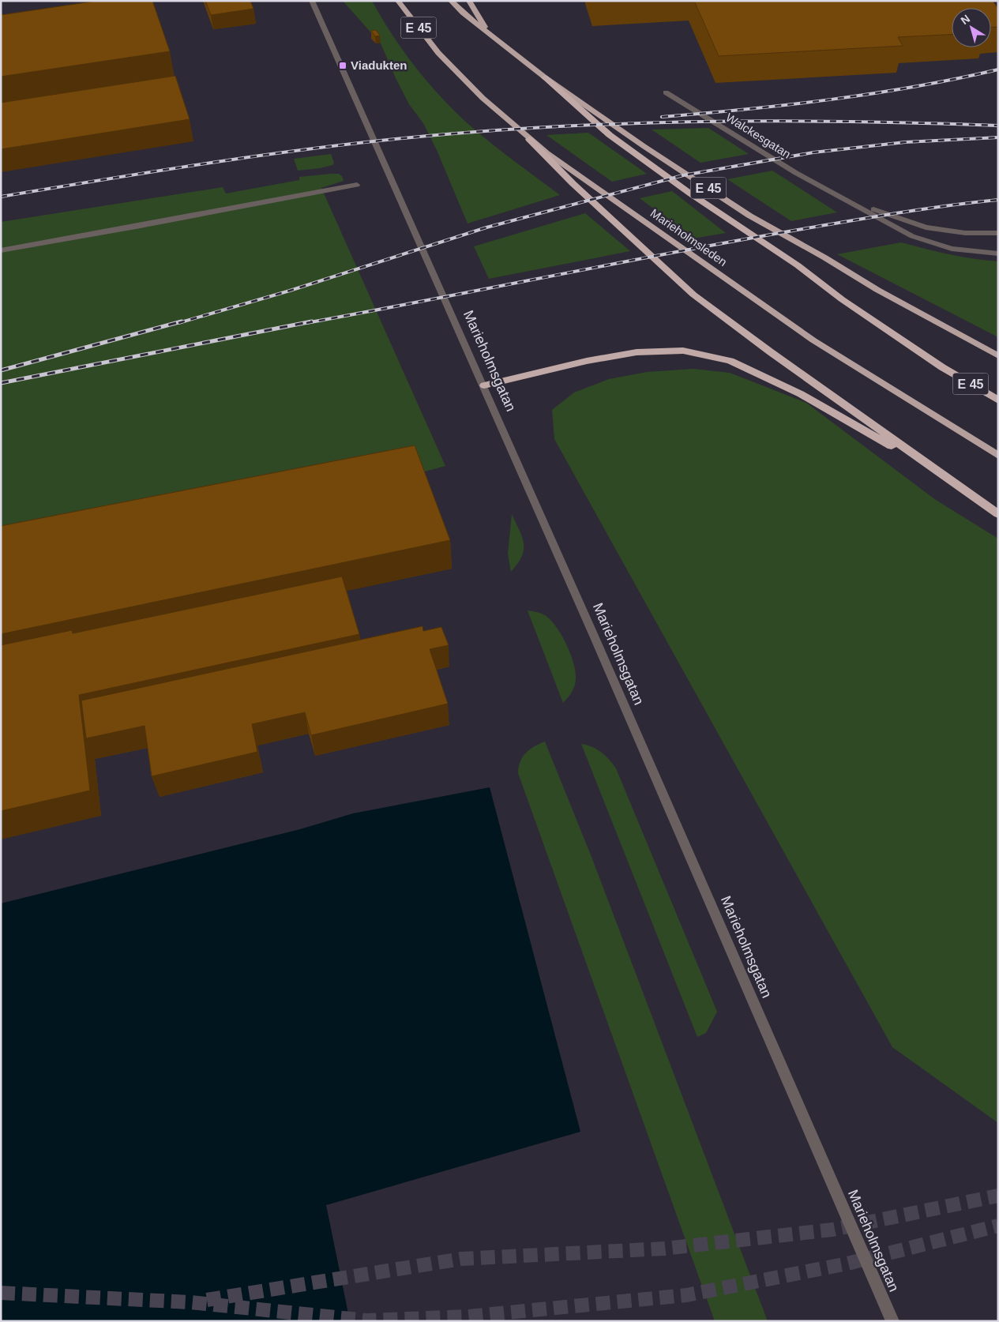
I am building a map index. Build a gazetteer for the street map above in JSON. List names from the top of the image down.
{
  "streets": {
    "highway": ["E 45", "Marieholmsleden"],
    "street": ["Walckesgatan", "Marieholmsgatan"]
  },
  "crossings": [
    ["E 45", "Marieholmsleden"]
  ],
  "places": {
    "transit": ["Viadukten"]
  },
  "north": "top left"
}
